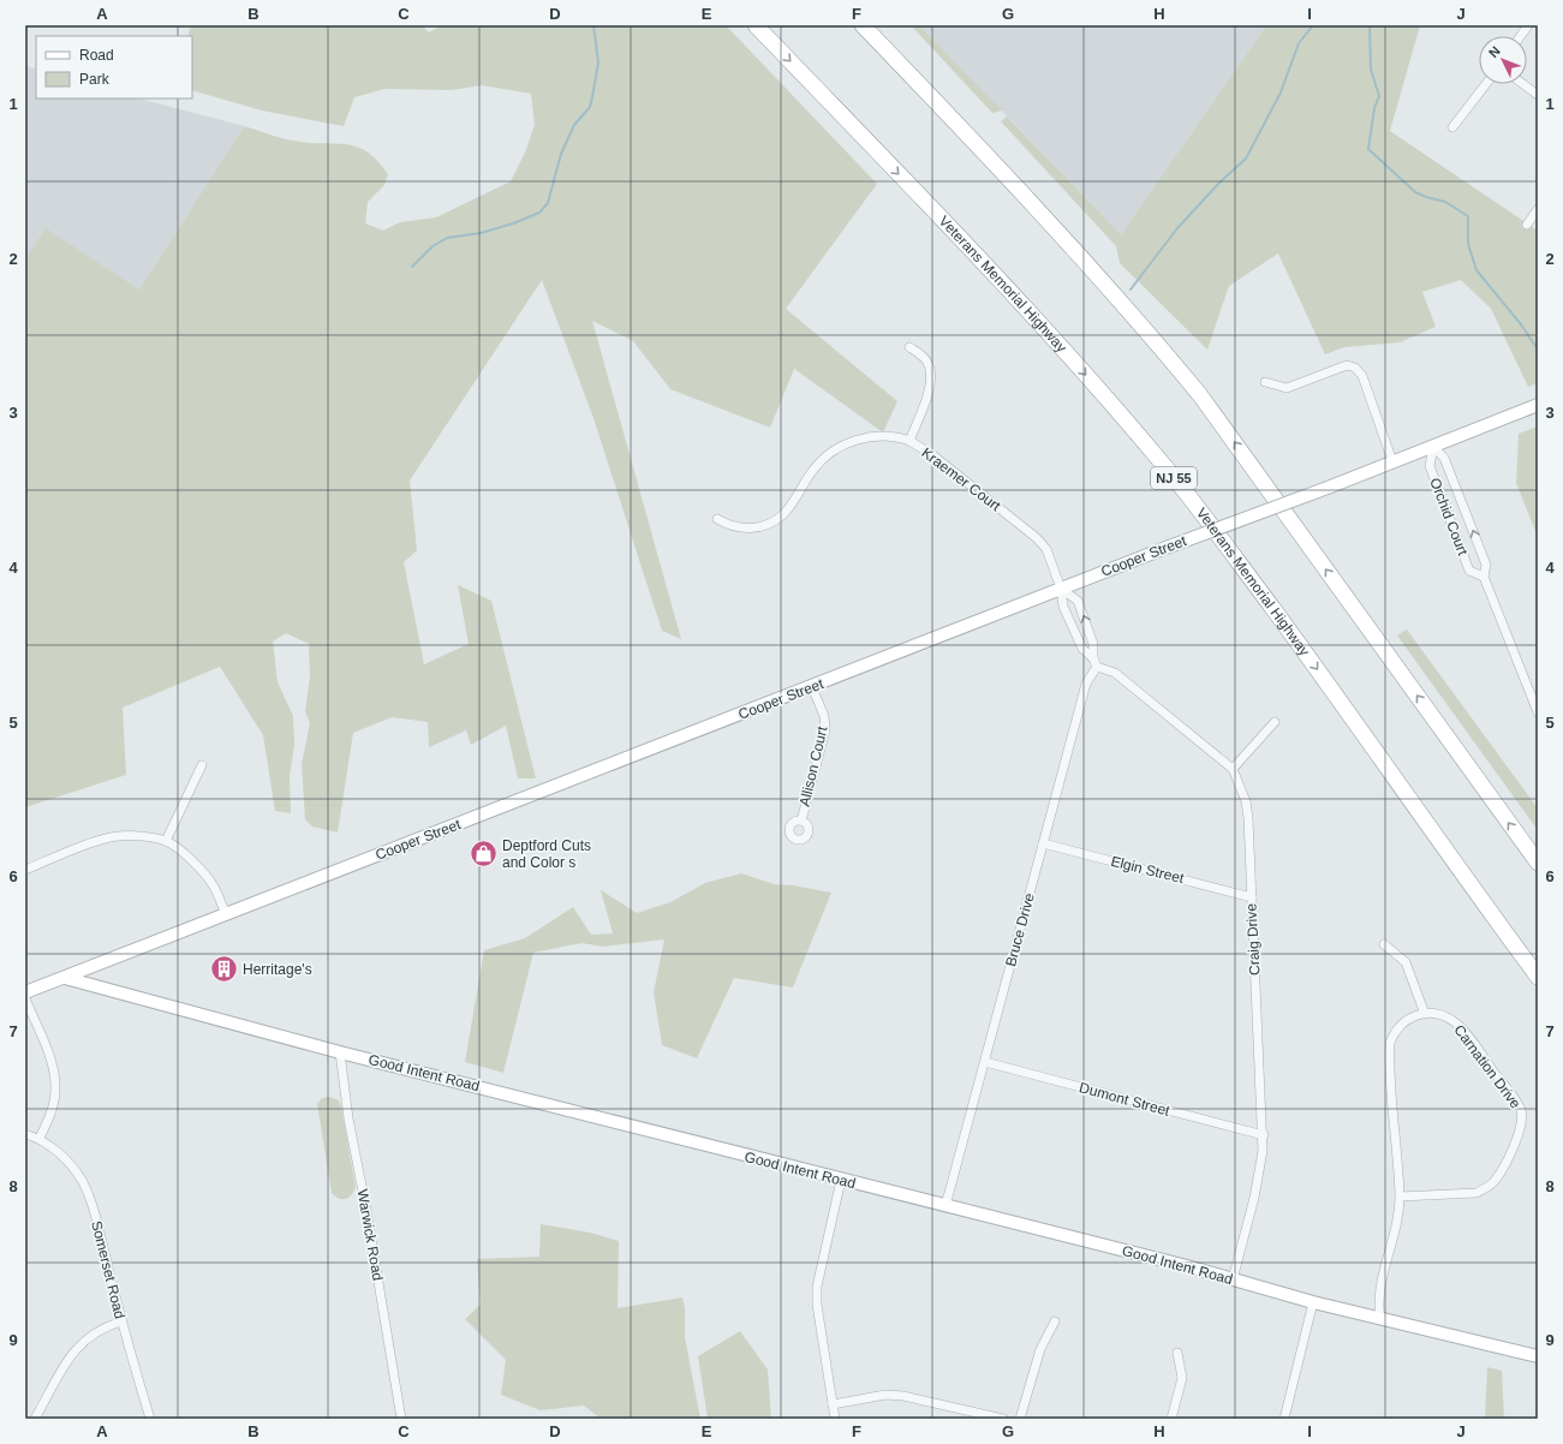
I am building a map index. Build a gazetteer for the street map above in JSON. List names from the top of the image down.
{
  "streets": {
    "highway": ["Veterans Memorial Highway", "NJ 55"],
    "main road": ["Cooper Street", "Good Intent Road"],
    "street": [
      "Kraemer Court",
      "Orchid Court",
      "Allison Court",
      "Elgin Street",
      "Bruce Drive",
      "Craig Drive",
      "Carnation Drive",
      "Dumont Street",
      "Warwick Road",
      "Somerset Road"
    ]
  },
  "crossings": [
    ["Kraemer Court", "Cooper Street"],
    ["Orchid Court", "Cooper Street"],
    ["Cooper Street", "Allison Court"],
    ["Cooper Street", "Good Intent Road"],
    ["Elgin Street", "Bruce Drive"],
    ["Elgin Street", "Craig Drive"],
    ["Bruce Drive", "Craig Drive"],
    ["Bruce Drive", "Good Intent Road"],
    ["Bruce Drive", "Dumont Street"],
    ["Craig Drive", "Good Intent Road"],
    ["Craig Drive", "Dumont Street"],
    ["Good Intent Road", "Warwick Road"]
  ],
  "places": {
    "shop": ["Deptford Cuts and Color s"],
    "building": ["Herritage's"]
  },
  "legend": ["Road", "Park"],
  "north": "top left",
  "grid": {
    "columns": [
      "A",
      "B",
      "C",
      "D",
      "E",
      "F",
      "G",
      "H",
      "I",
      "J"
    ],
    "rows": [
      "1",
      "2",
      "3",
      "4",
      "5",
      "6",
      "7",
      "8",
      "9"
    ]
  }
}
